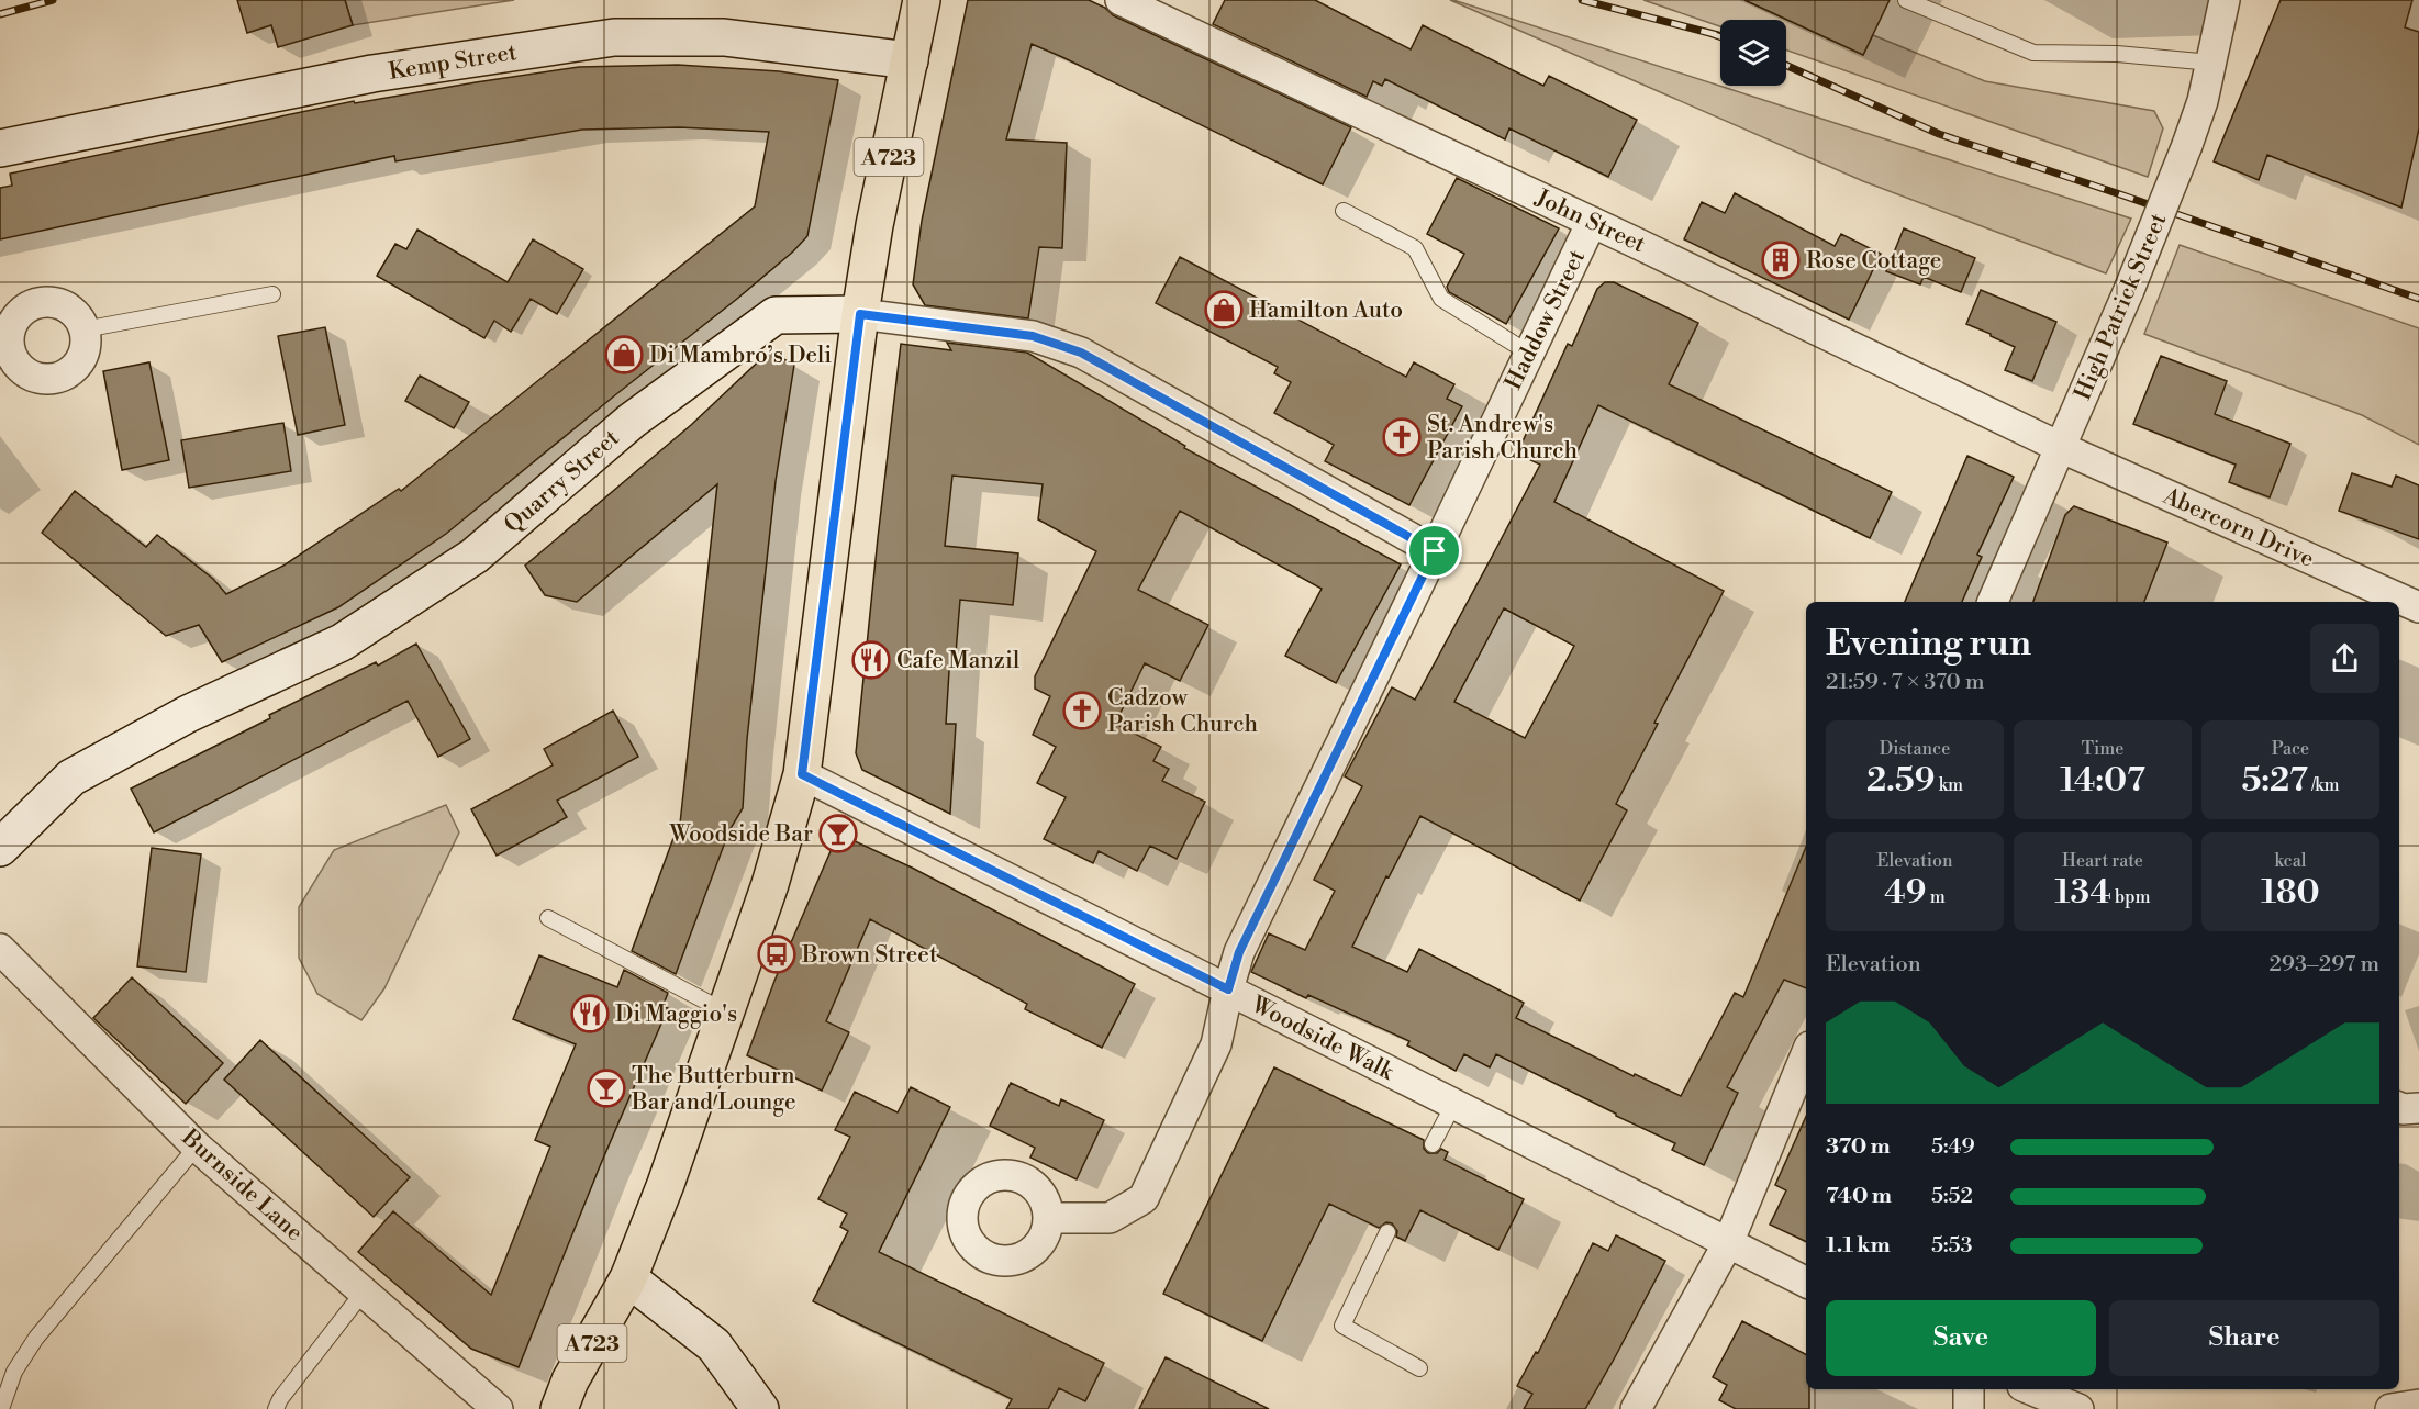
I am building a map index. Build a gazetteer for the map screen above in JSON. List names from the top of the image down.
{
  "streets": {
    "main road": ["A723"],
    "street": [
      "Kemp Street",
      "John Street",
      "High Patrick Street",
      "Haddow Street",
      "Quarry Street",
      "Abercorn Drive",
      "Woodside Walk",
      "Burnside Lane"
    ]
  },
  "crossings": [
    ["Kemp Street", "A723"],
    ["A723", "Quarry Street"],
    ["A723", "Woodside Walk"],
    ["John Street", "High Patrick Street"],
    ["John Street", "Haddow Street"],
    ["John Street", "Abercorn Drive"],
    ["High Patrick Street", "Abercorn Drive"],
    ["Haddow Street", "Woodside Walk"]
  ],
  "places": {
    "building": ["Rose Cottage"],
    "shop": ["Hamilton Auto", "Di Mambro’s Deli"],
    "church": ["St. Andrew's Parish Church", "Cadzow Parish Church"],
    "restaurant": ["Cafe Manzil", "Di Maggio's"],
    "bar": ["Woodside Bar", "The Butterburn Bar and Lounge"],
    "bus stop": ["Brown Street"]
  },
  "page": {
    "heading": ["Evening run", "21:59 · 7 × 370 m"],
    "stats": [
      ["Distance", "2.59 km"],
      ["Time", "14:07"],
      ["Pace", "5:27 /km"],
      ["Elevation", "49 m"],
      ["Heart rate", "134 bpm"],
      ["kcal", "180"]
    ],
    "chart": ["Elevation", "293–297 m"],
    "list": [
      {
        "name": "370 m",
        "note": "5:49"
      },
      {
        "name": "740 m",
        "note": "5:52"
      },
      {
        "name": "1.1 km",
        "note": "5:53"
      }
    ],
    "buttons": ["Save", "Share"]
  }
}
